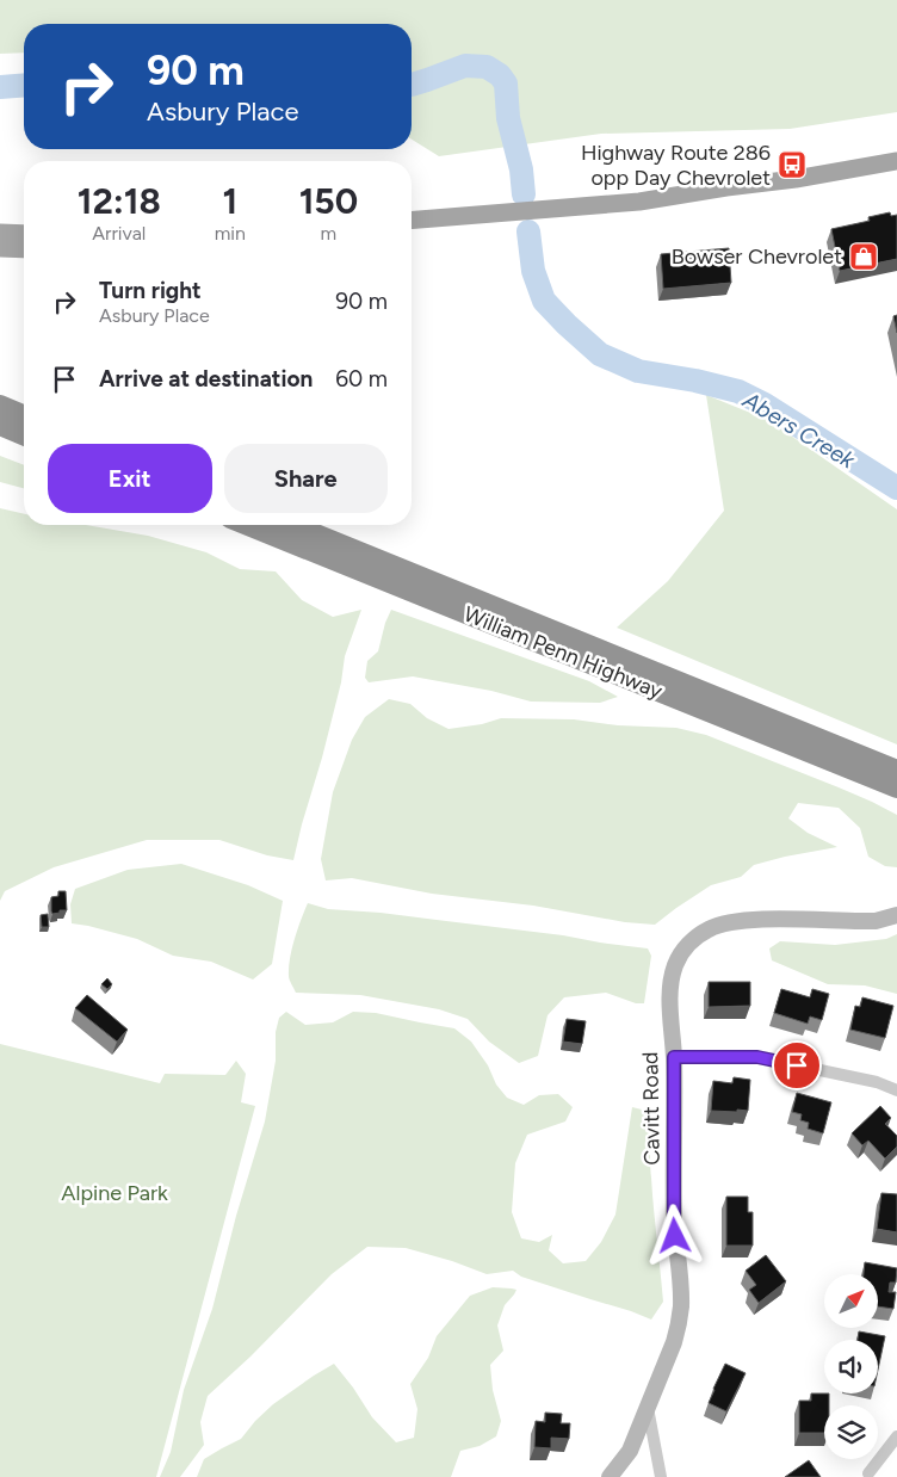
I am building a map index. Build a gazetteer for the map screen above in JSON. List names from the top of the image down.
{
  "streets": {
    "highway": ["William Penn Highway"],
    "street": ["Cavitt Road"]
  },
  "water": ["Abers Creek"],
  "parks": ["Alpine Park"],
  "places": {
    "bus stop": ["Highway Route 286 opp Day Chevrolet"],
    "shop": ["Bowser Chevrolet"]
  },
  "north": "top right",
  "page": {
    "turn": ["90 m", "Asbury Place"],
    "eta": [
      "12:18",
      "Arrival",
      "1",
      "min",
      "150",
      "m"
    ],
    "list": [
      {
        "name": "Turn right",
        "note": "Asbury Place",
        "value": "90 m"
      },
      {
        "name": "Arrive at destination",
        "value": "60 m"
      }
    ],
    "buttons": ["Exit", "Share"]
  }
}
